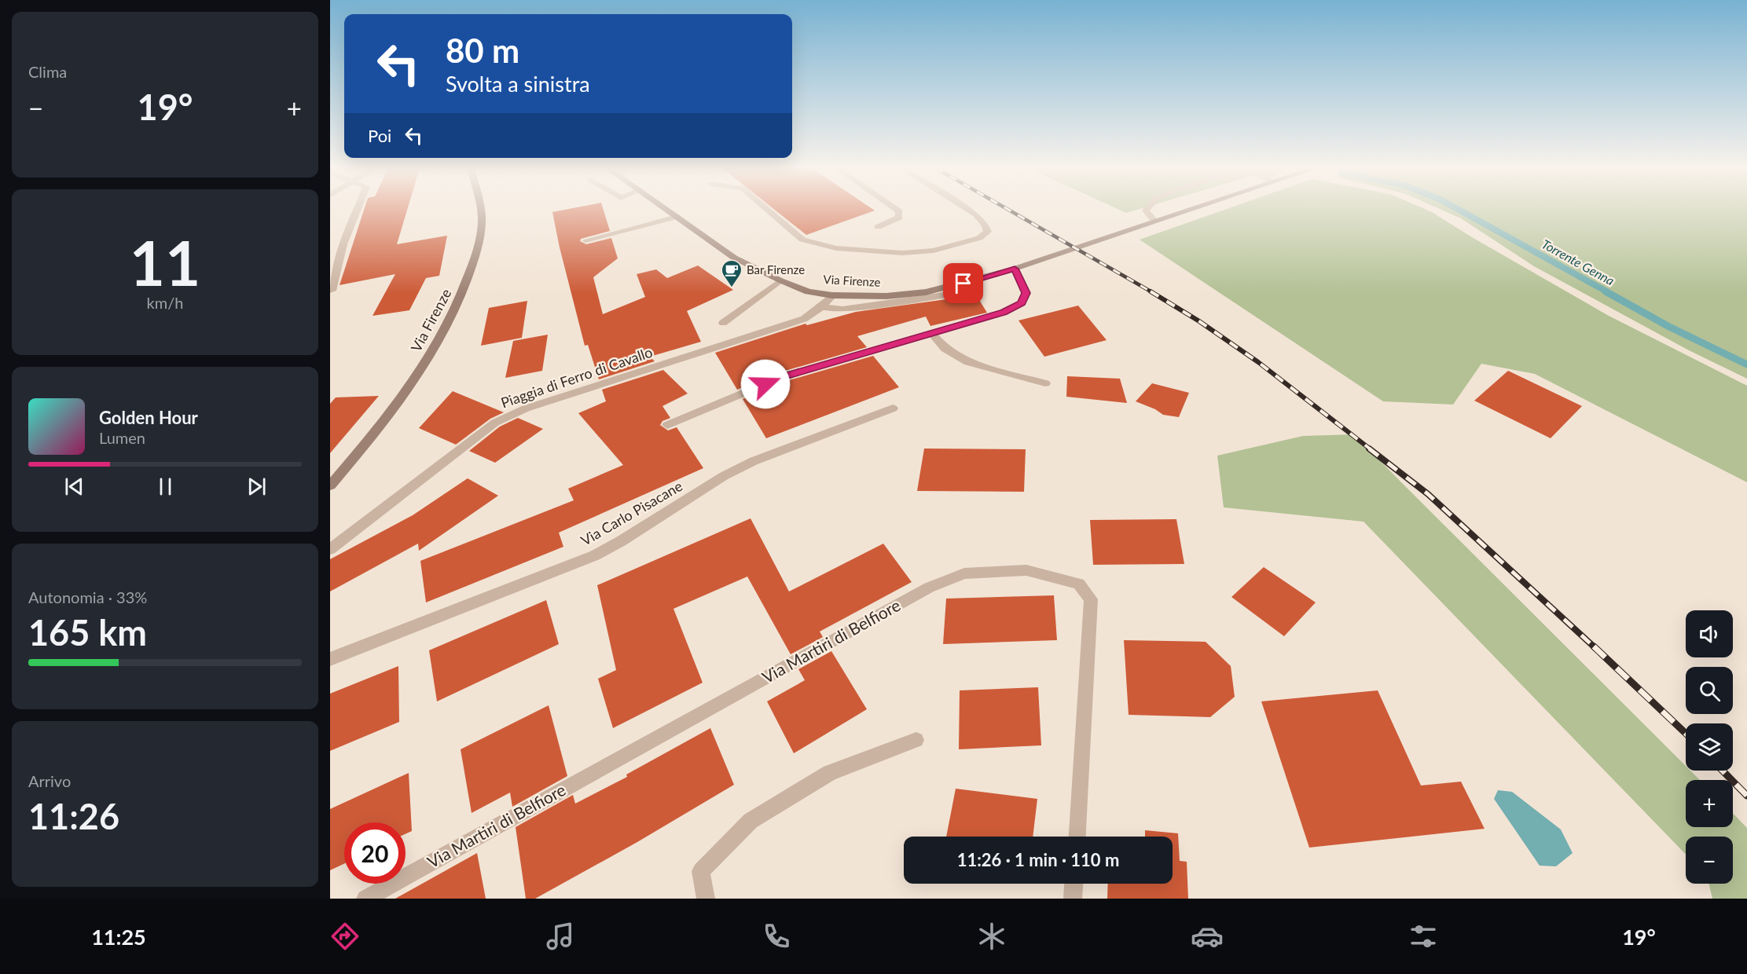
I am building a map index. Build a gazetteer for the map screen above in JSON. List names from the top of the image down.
{
  "streets": {
    "main road": ["Via Firenze"],
    "street": ["Piaggia di Ferro di Cavallo", "Via Carlo Pisacane", "Via Martiri di Belfiore"]
  },
  "crossings": [
    ["Via Firenze", "Piaggia di Ferro di Cavallo"]
  ],
  "water": ["Torrente Genna"],
  "places": {
    "cafe": ["Bar Firenze"]
  },
  "page": {
    "tile": [
      "Clima",
      ["11", "km/h"],
      ["Autonomia · 33%", "165 km"],
      ["Arrivo", "11:26"]
    ],
    "turn": ["80 m", "Svolta a sinistra"],
    "heat": ["−", "19°", "+"],
    "then": "Poi",
    "song": ["Golden Hour", "Lumen"],
    "map_buttons": ["+", "−"],
    "limit": "20",
    "trip": "11:26 · 1 min · 110 m",
    "tabs": ["11:25", "19°"]
  }
}
